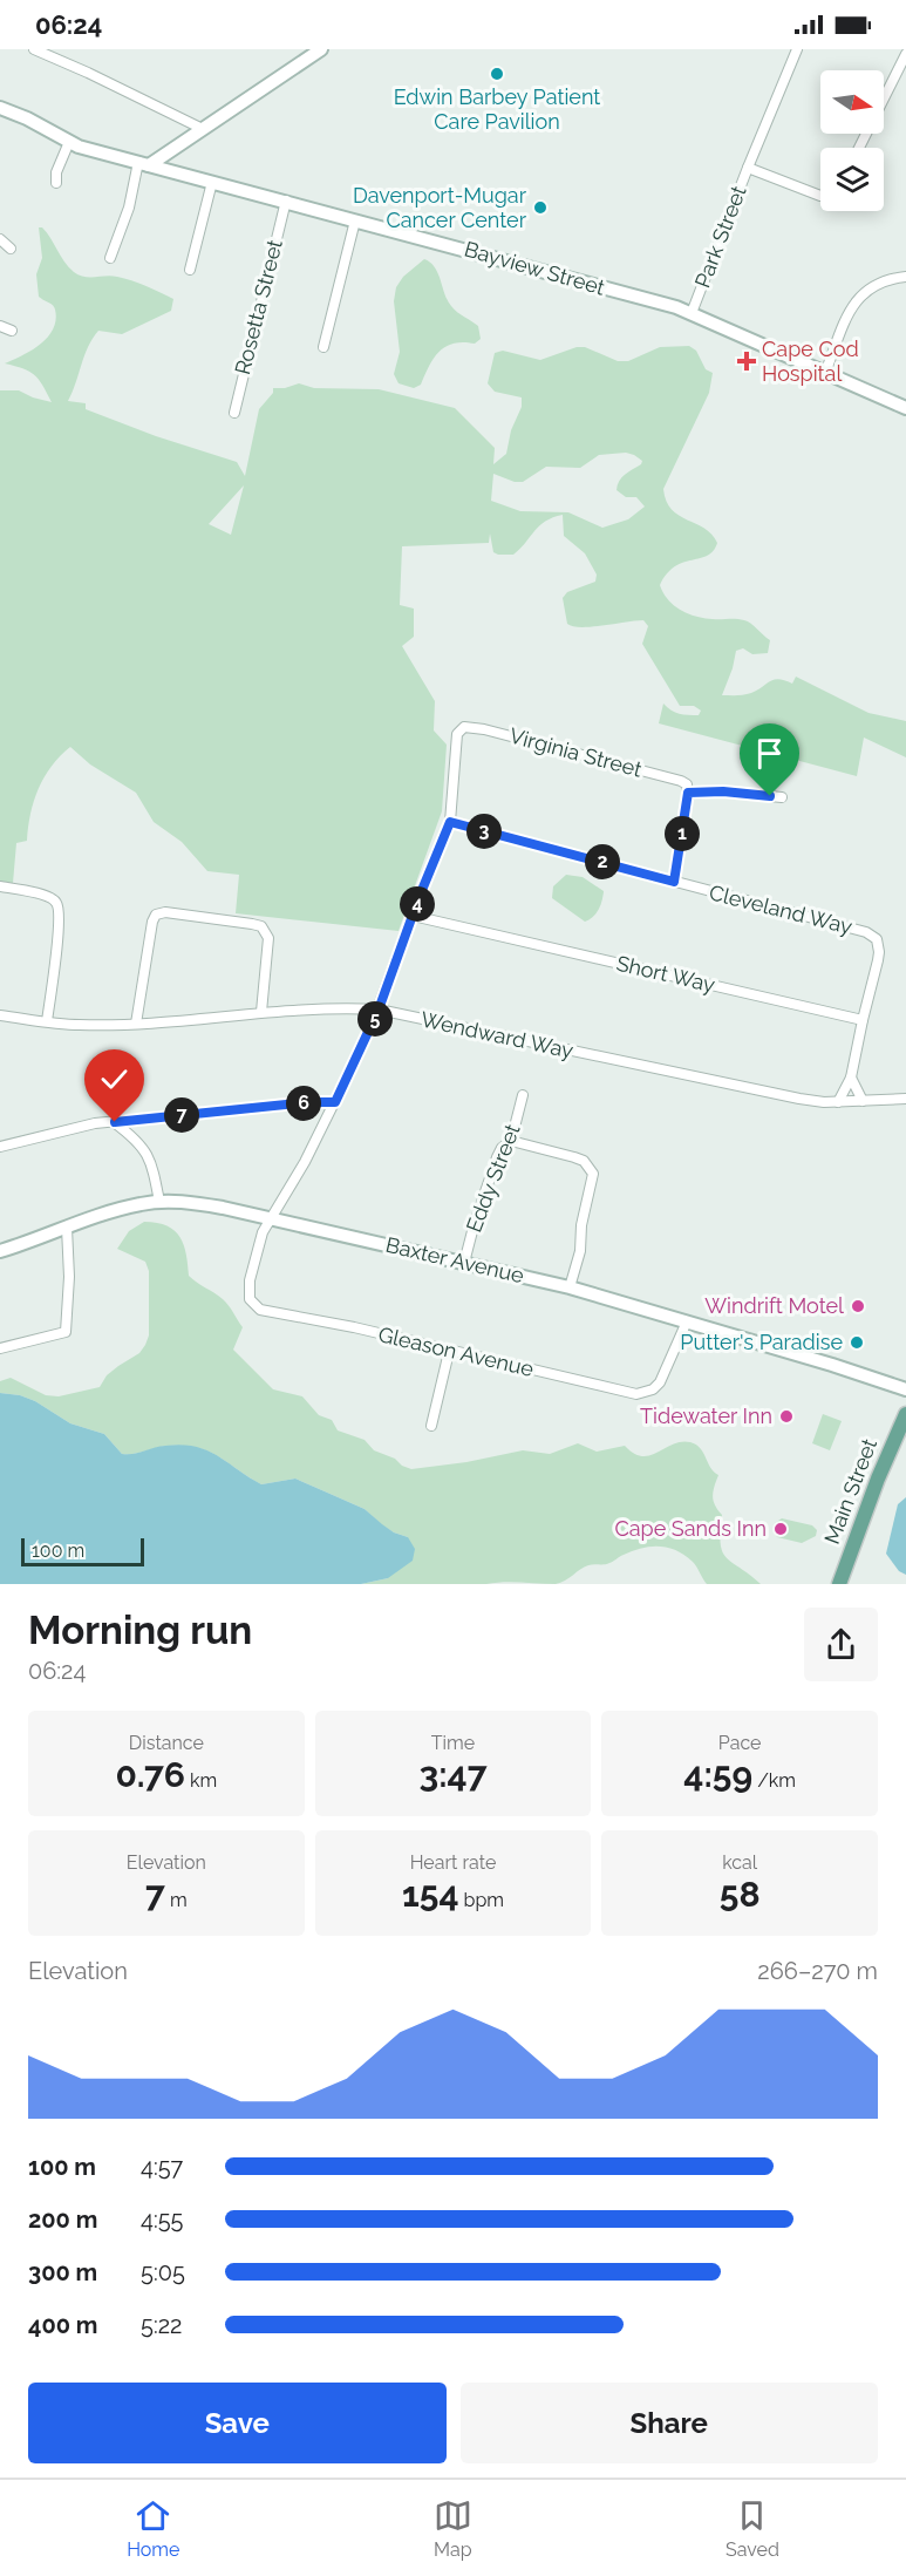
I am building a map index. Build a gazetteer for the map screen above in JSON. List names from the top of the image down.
{
  "streets": {
    "main road": ["Main Street"],
    "street": [
      "Park Street",
      "Bayview Street",
      "Rosetta Street",
      "Virginia Street",
      "Cleveland Way",
      "Short Way",
      "Wendward Way",
      "Eddy Street",
      "Baxter Avenue",
      "Gleason Avenue"
    ]
  },
  "crossings": [
    ["Park Street", "Bayview Street"],
    ["Bayview Street", "Rosetta Street"],
    ["Virginia Street", "Cleveland Way"],
    ["Cleveland Way", "Short Way"],
    ["Eddy Street", "Baxter Avenue"],
    ["Baxter Avenue", "Gleason Avenue"]
  ],
  "places": {
    "other": [
      "Edwin Barbey Patient Care Pavilion",
      "Davenport-Mugar Cancer Center",
      "Windrift Motel",
      "Putter's Paradise",
      "Tidewater Inn",
      "Cape Sands Inn"
    ],
    "health": ["Cape Cod Hospital"]
  },
  "scale_bar": "100 m",
  "north": "right",
  "page": {
    "status": "06:24",
    "pins": [
      "3",
      "1",
      "2",
      "4",
      "5",
      "6",
      "7"
    ],
    "scale": "100 m",
    "heading": ["Morning run", "06:24"],
    "stats": [
      ["Distance", "0.76 km"],
      ["Time", "3:47"],
      ["Pace", "4:59 /km"],
      ["Elevation", "7 m"],
      ["Heart rate", "154 bpm"],
      ["kcal", "58"]
    ],
    "chart": ["Elevation", "266–270 m"],
    "list": [
      {
        "name": "100 m",
        "note": "4:57"
      },
      {
        "name": "200 m",
        "note": "4:55"
      },
      {
        "name": "300 m",
        "note": "5:05"
      },
      {
        "name": "400 m",
        "note": "5:22"
      }
    ],
    "buttons": ["Save", "Share"],
    "tabs": ["Home", "Map", "Saved"]
  }
}
